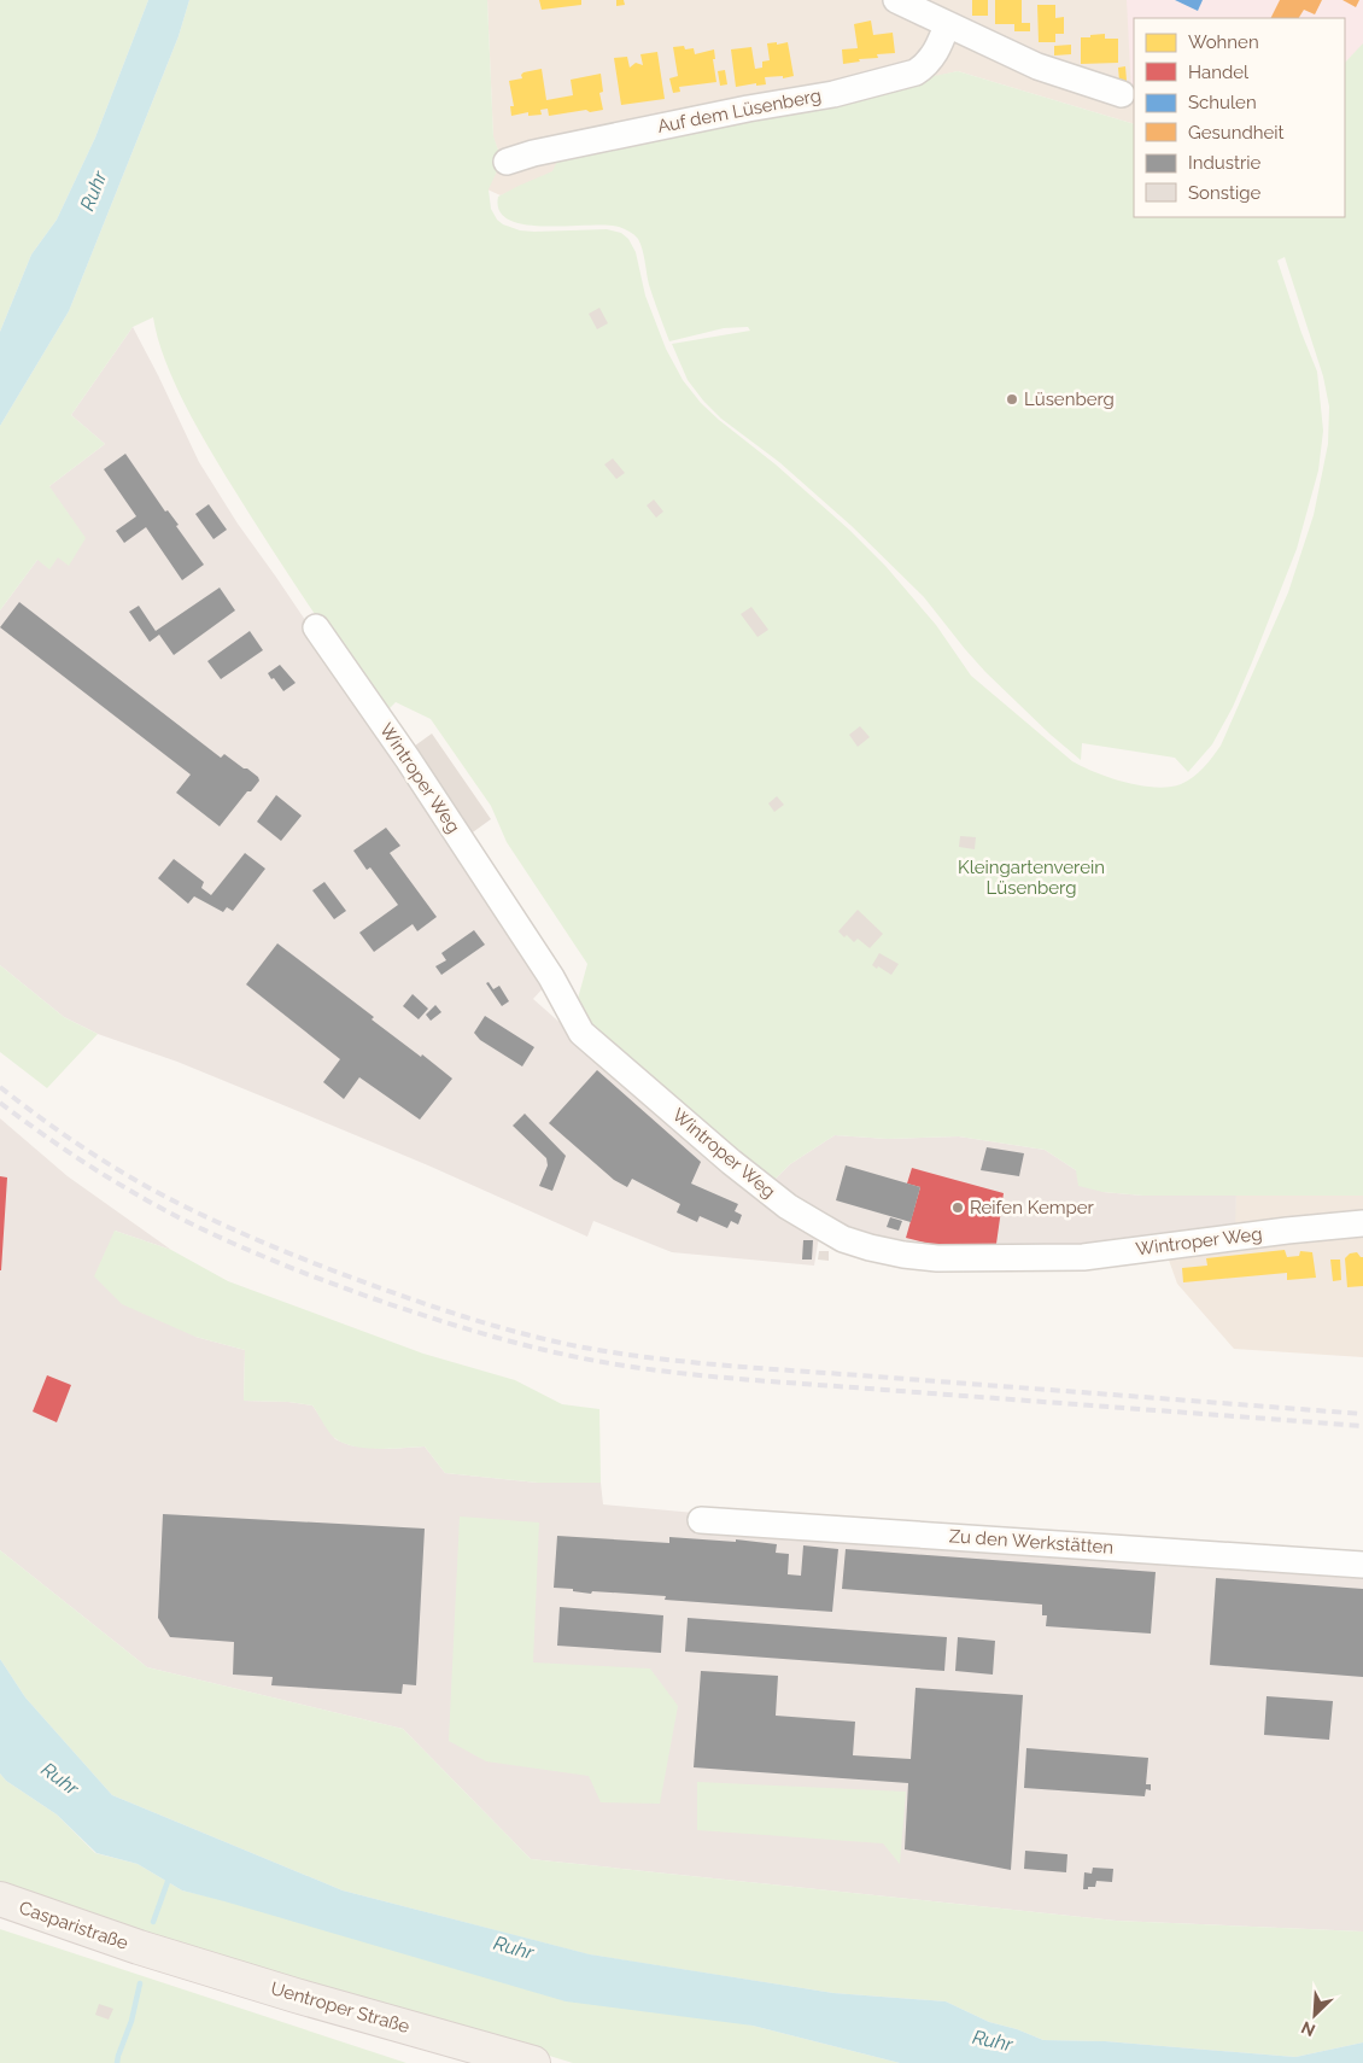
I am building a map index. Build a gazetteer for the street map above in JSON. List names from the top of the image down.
{
  "streets": {
    "main road": ["Casparistraße", "Uentroper Straße"],
    "street": ["Auf dem Lüsenberg", "Wintroper Weg", "Zu den Werkstätten"]
  },
  "crossings": [
    ["Casparistraße", "Uentroper Straße"]
  ],
  "water": ["Ruhr"],
  "parks": ["Kleingartenverein Lüsenberg"],
  "places": ["Lüsenberg", "Reifen Kemper"],
  "legend": [
    "Wohnen",
    "Handel",
    "Schulen",
    "Gesundheit",
    "Industrie",
    "Sonstige"
  ],
  "north": "bottom left"
}
